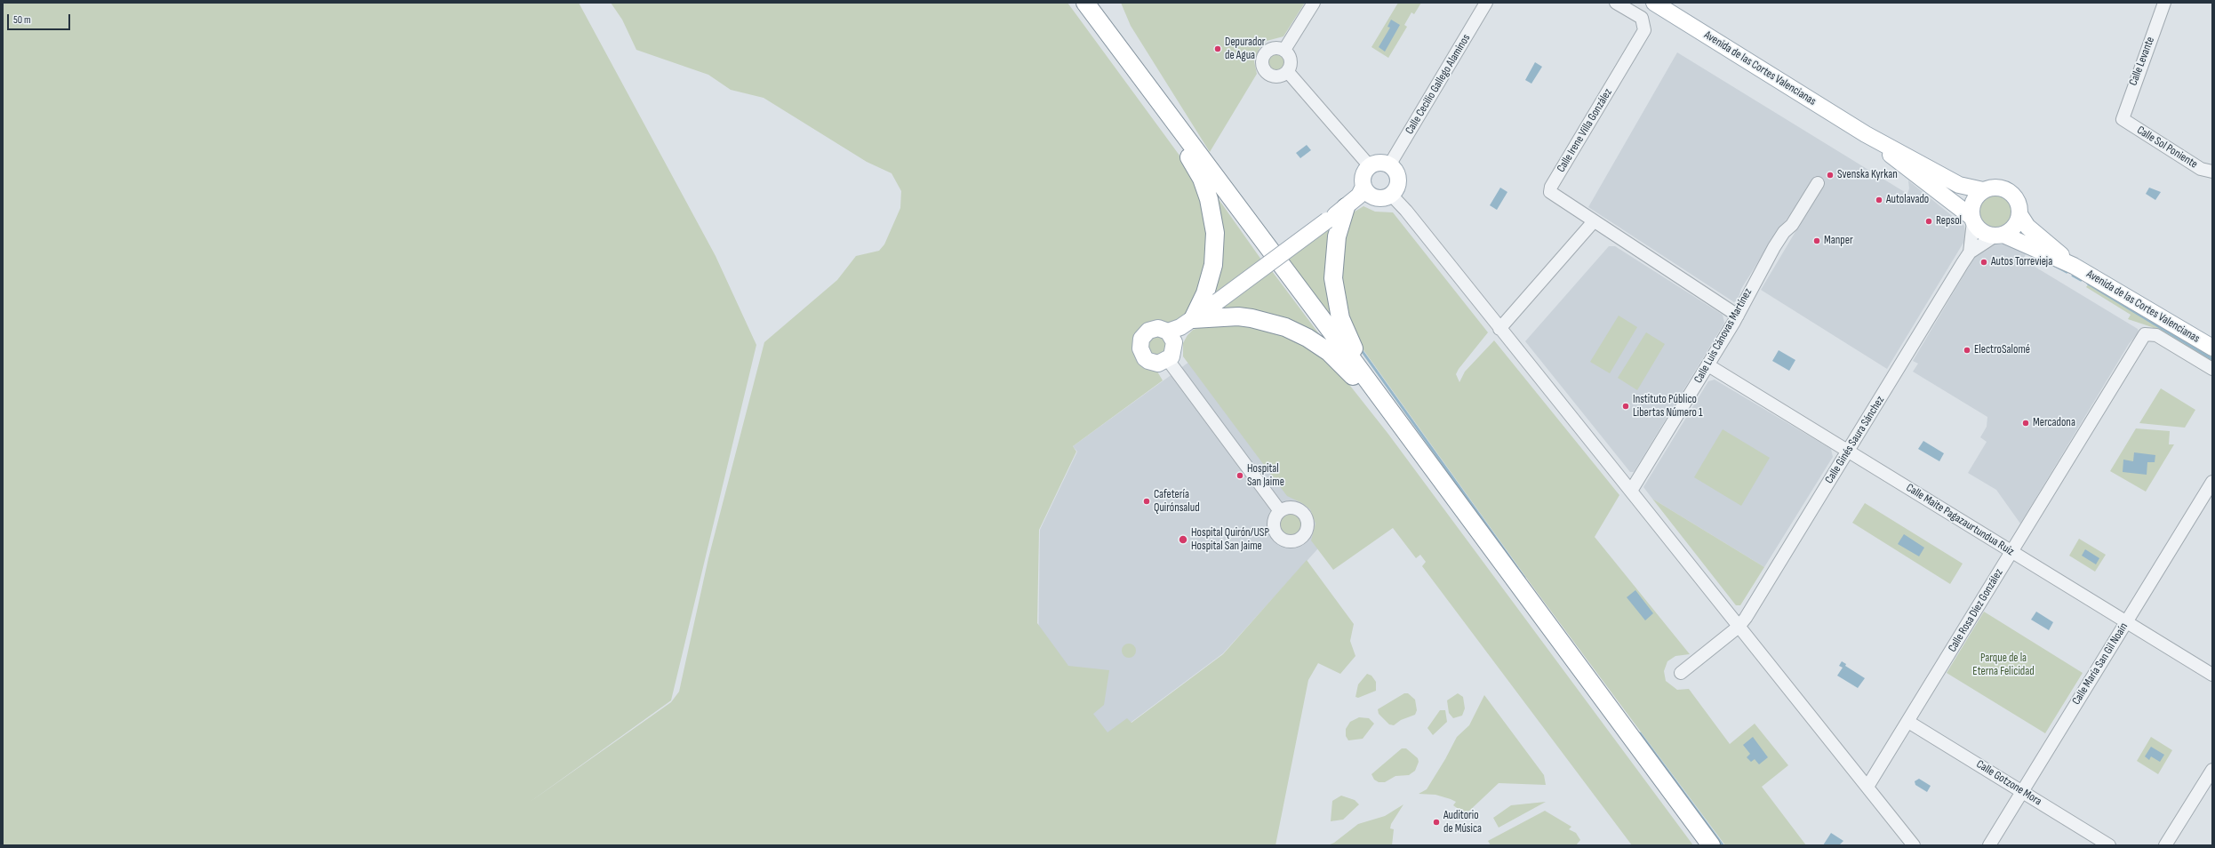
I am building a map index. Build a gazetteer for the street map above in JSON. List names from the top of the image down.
{
  "streets": {
    "main road": ["Avenida de las Cortes Valencianas"],
    "street": [
      "Calle Levante",
      "Calle Cecilio Gallego Alaminos",
      "Calle Irene Villa González",
      "Calle Sol Poniente",
      "Calle Luis Cánovas Martínez",
      "Calle Ginés Saura Sánchez",
      "Calle Maite Pagazaurtundua Ruiz",
      "Calle Rosa Díez González",
      "Calle María San Gil Noaín",
      "Calle Gotzone Mora"
    ]
  },
  "crossings": [
    ["Calle Levante", "Calle Sol Poniente"],
    ["Calle Irene Villa González", "Calle Luis Cánovas Martínez"],
    ["Calle Luis Cánovas Martínez", "Calle Maite Pagazaurtundua Ruiz"],
    ["Calle Ginés Saura Sánchez", "Calle Maite Pagazaurtundua Ruiz"],
    ["Calle Maite Pagazaurtundua Ruiz", "Calle Rosa Díez González"],
    ["Calle Maite Pagazaurtundua Ruiz", "Calle María San Gil Noaín"],
    ["Calle Rosa Díez González", "Calle Gotzone Mora"],
    ["Calle María San Gil Noaín", "Calle Gotzone Mora"]
  ],
  "parks": ["Parque de la Eterna Felicidad"],
  "places": [
    "Depurador de Agua",
    "Svenska Kyrkan",
    "Autolavado",
    "Repsol",
    "Manper",
    "Autos Torrevieja",
    "ElectroSalomé",
    "Instituto Público Libertas Número 1",
    "Mercadona",
    "Hospital San Jaime",
    "Cafetería Quirónsalud",
    "Hospital Quirón/USP Hospital San Jaime",
    "Auditorio de Música"
  ],
  "scale_bar": "50 m"
}
